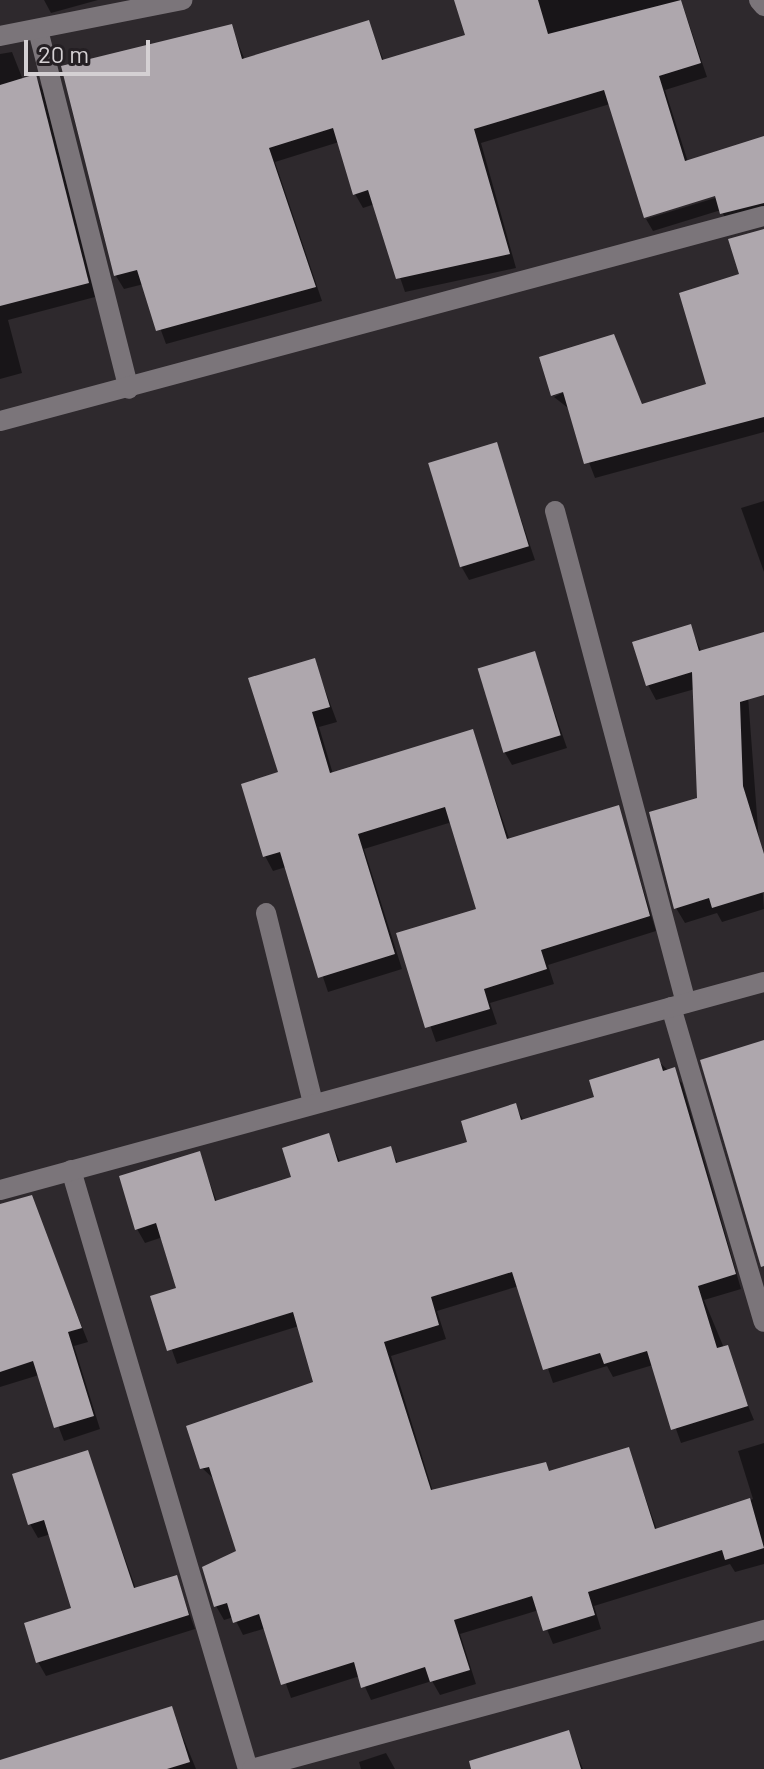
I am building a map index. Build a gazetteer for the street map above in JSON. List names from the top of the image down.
{
  "scale_bar": "20 m"
}
